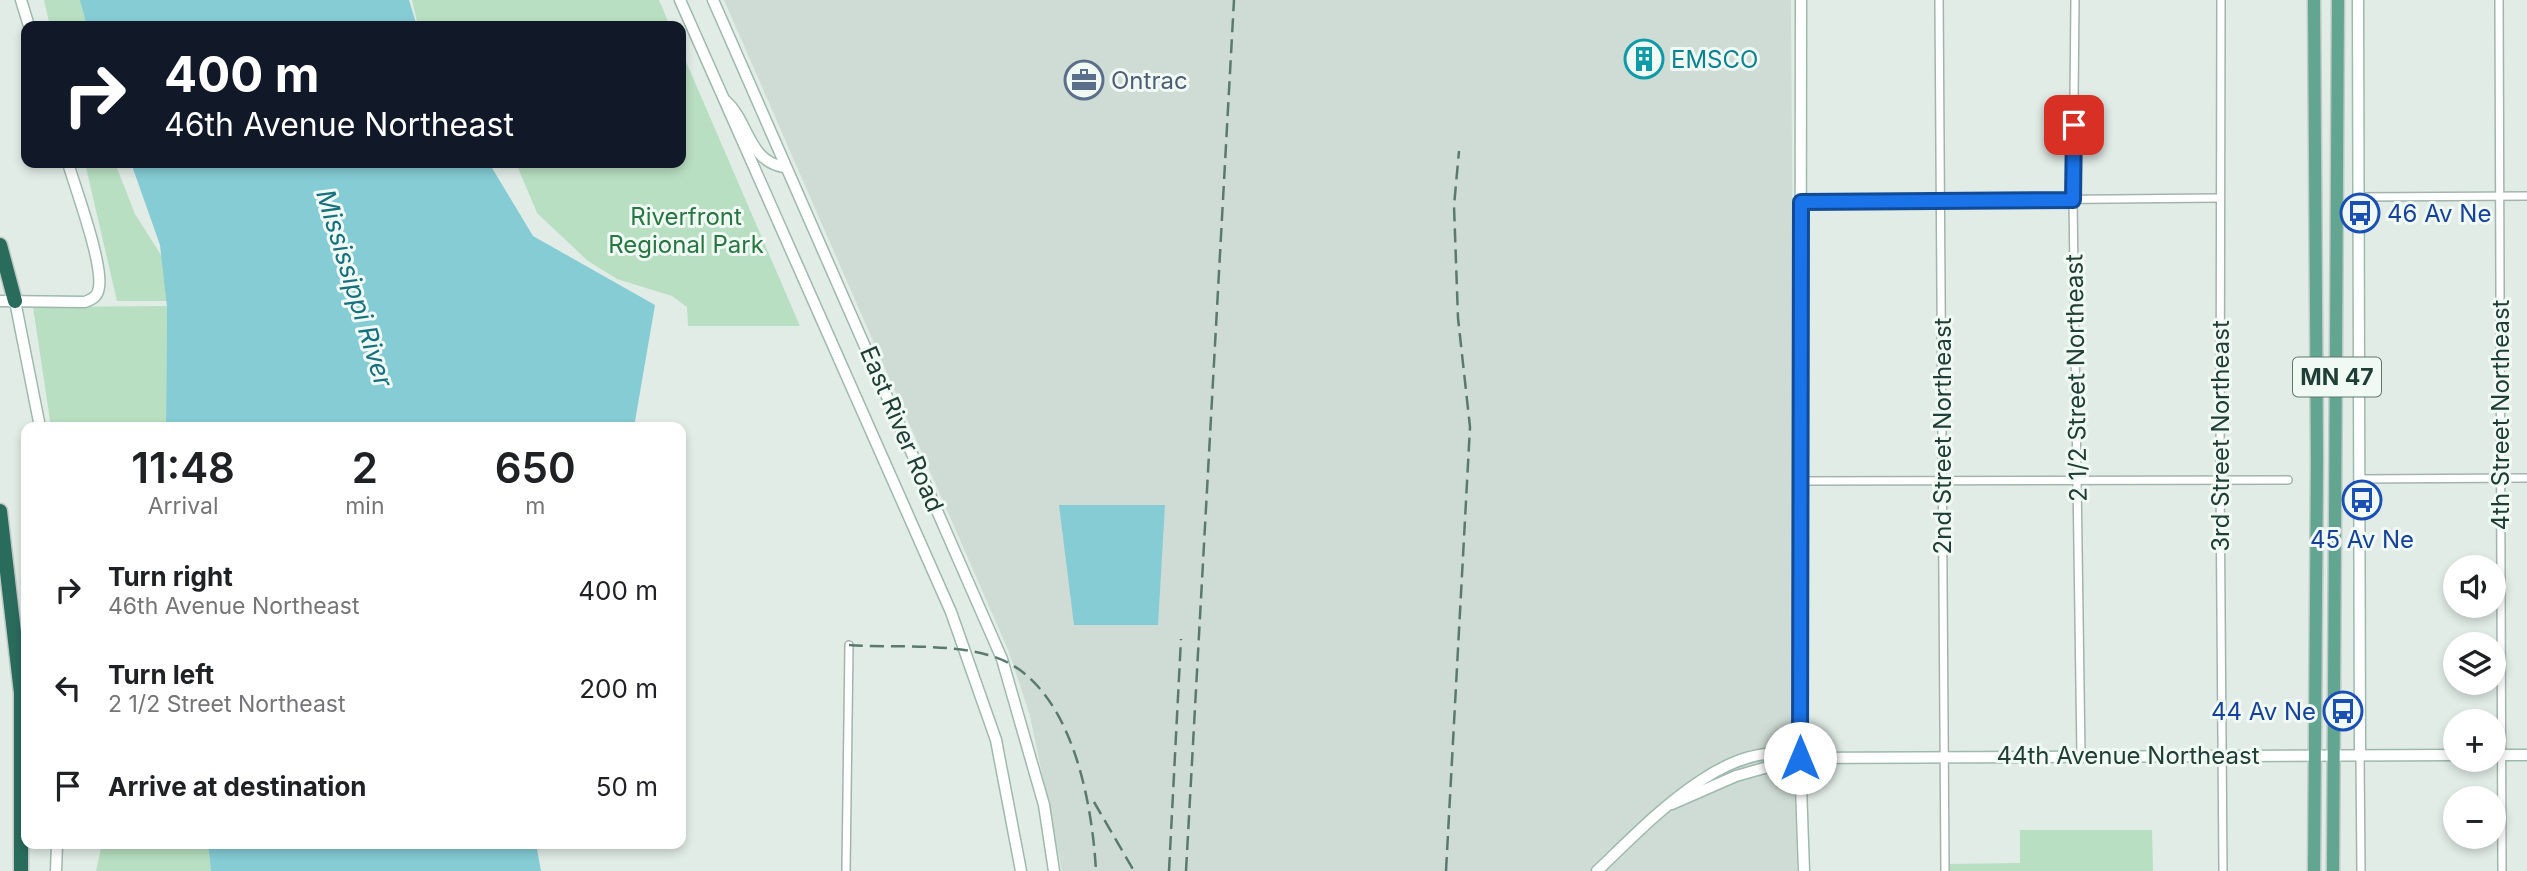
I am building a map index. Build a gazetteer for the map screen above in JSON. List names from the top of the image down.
{
  "streets": {
    "main road": ["MN 47"],
    "street": [
      "2 1/2 Street Northeast",
      "4th Street Northeast",
      "East River Road",
      "2nd Street Northeast",
      "3rd Street Northeast",
      "44th Avenue Northeast"
    ]
  },
  "crossings": [
    ["MN 47", "44th Avenue Northeast"],
    ["2 1/2 Street Northeast", "44th Avenue Northeast"],
    ["2nd Street Northeast", "44th Avenue Northeast"],
    ["3rd Street Northeast", "44th Avenue Northeast"]
  ],
  "water": ["Mississippi River"],
  "parks": ["Riverfront Regional Park"],
  "places": {
    "building": ["EMSCO"],
    "office": ["Ontrac"],
    "bus stop": ["46 Av Ne", "45 Av Ne", "44 Av Ne"]
  },
  "page": {
    "turn": ["400 m", "46th Avenue Northeast"],
    "eta": [
      "11:48",
      "Arrival",
      "2",
      "min",
      "650",
      "m"
    ],
    "list": [
      {
        "name": "Turn right",
        "note": "46th Avenue Northeast",
        "value": "400 m"
      },
      {
        "name": "Turn left",
        "note": "2 1/2 Street Northeast",
        "value": "200 m"
      },
      {
        "name": "Arrive at destination",
        "value": "50 m"
      }
    ],
    "map_buttons": ["+", "−"]
  }
}
